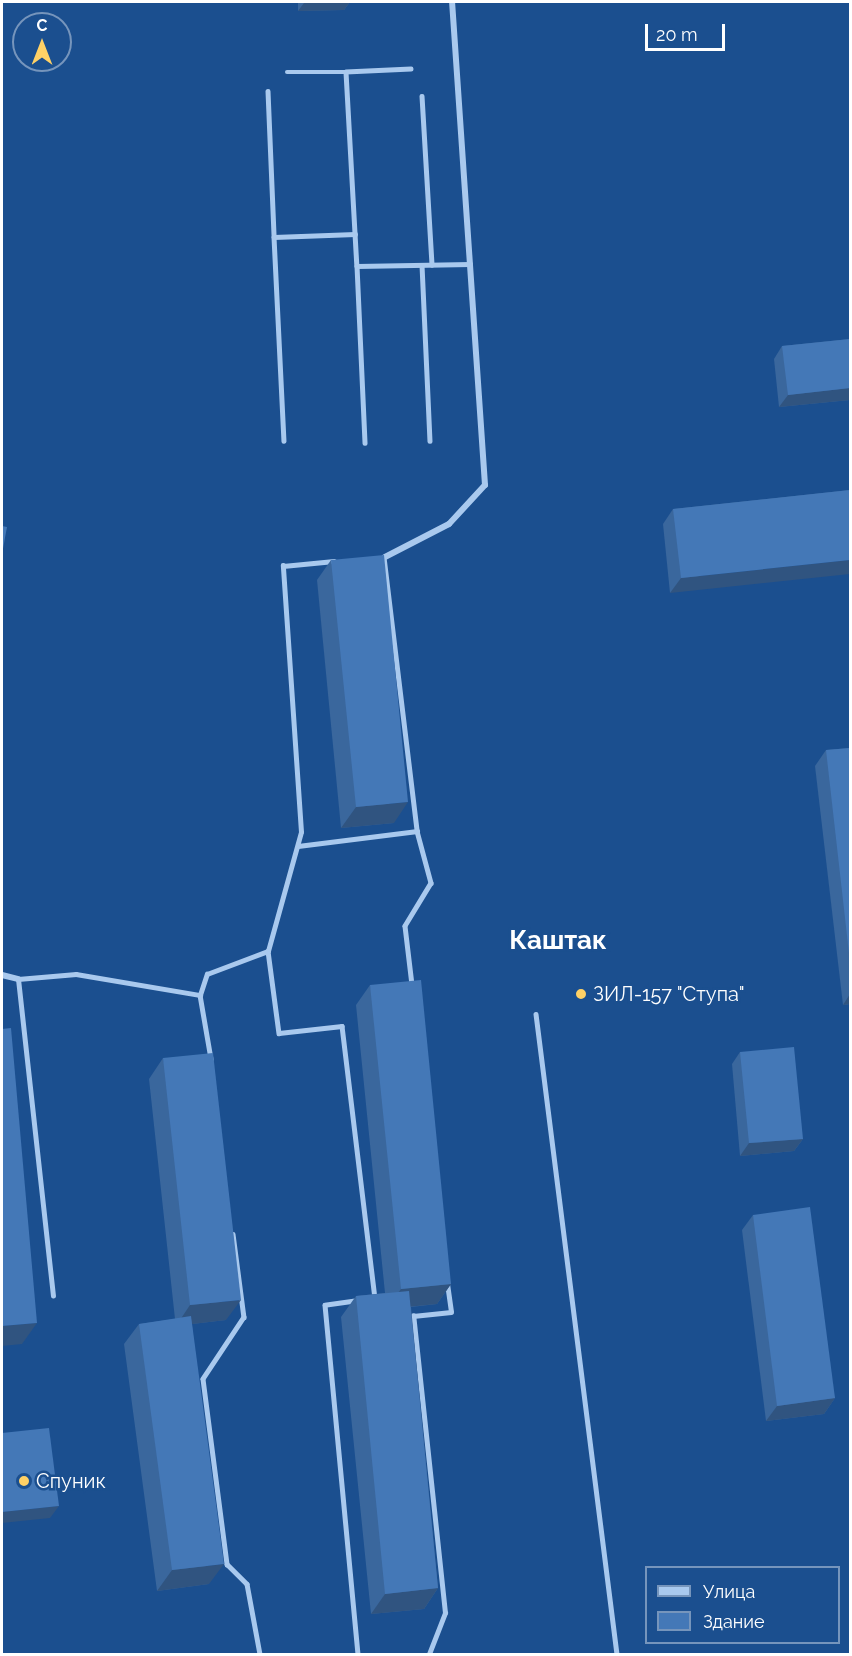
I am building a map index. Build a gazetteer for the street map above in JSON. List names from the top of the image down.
{
  "districts": ["Каштак"],
  "places": ["ЗИЛ-157 \"Ступа\"", "Спуник"],
  "legend": ["Улица", "Здание"],
  "scale_bar": "20 m",
  "north": "top"
}
